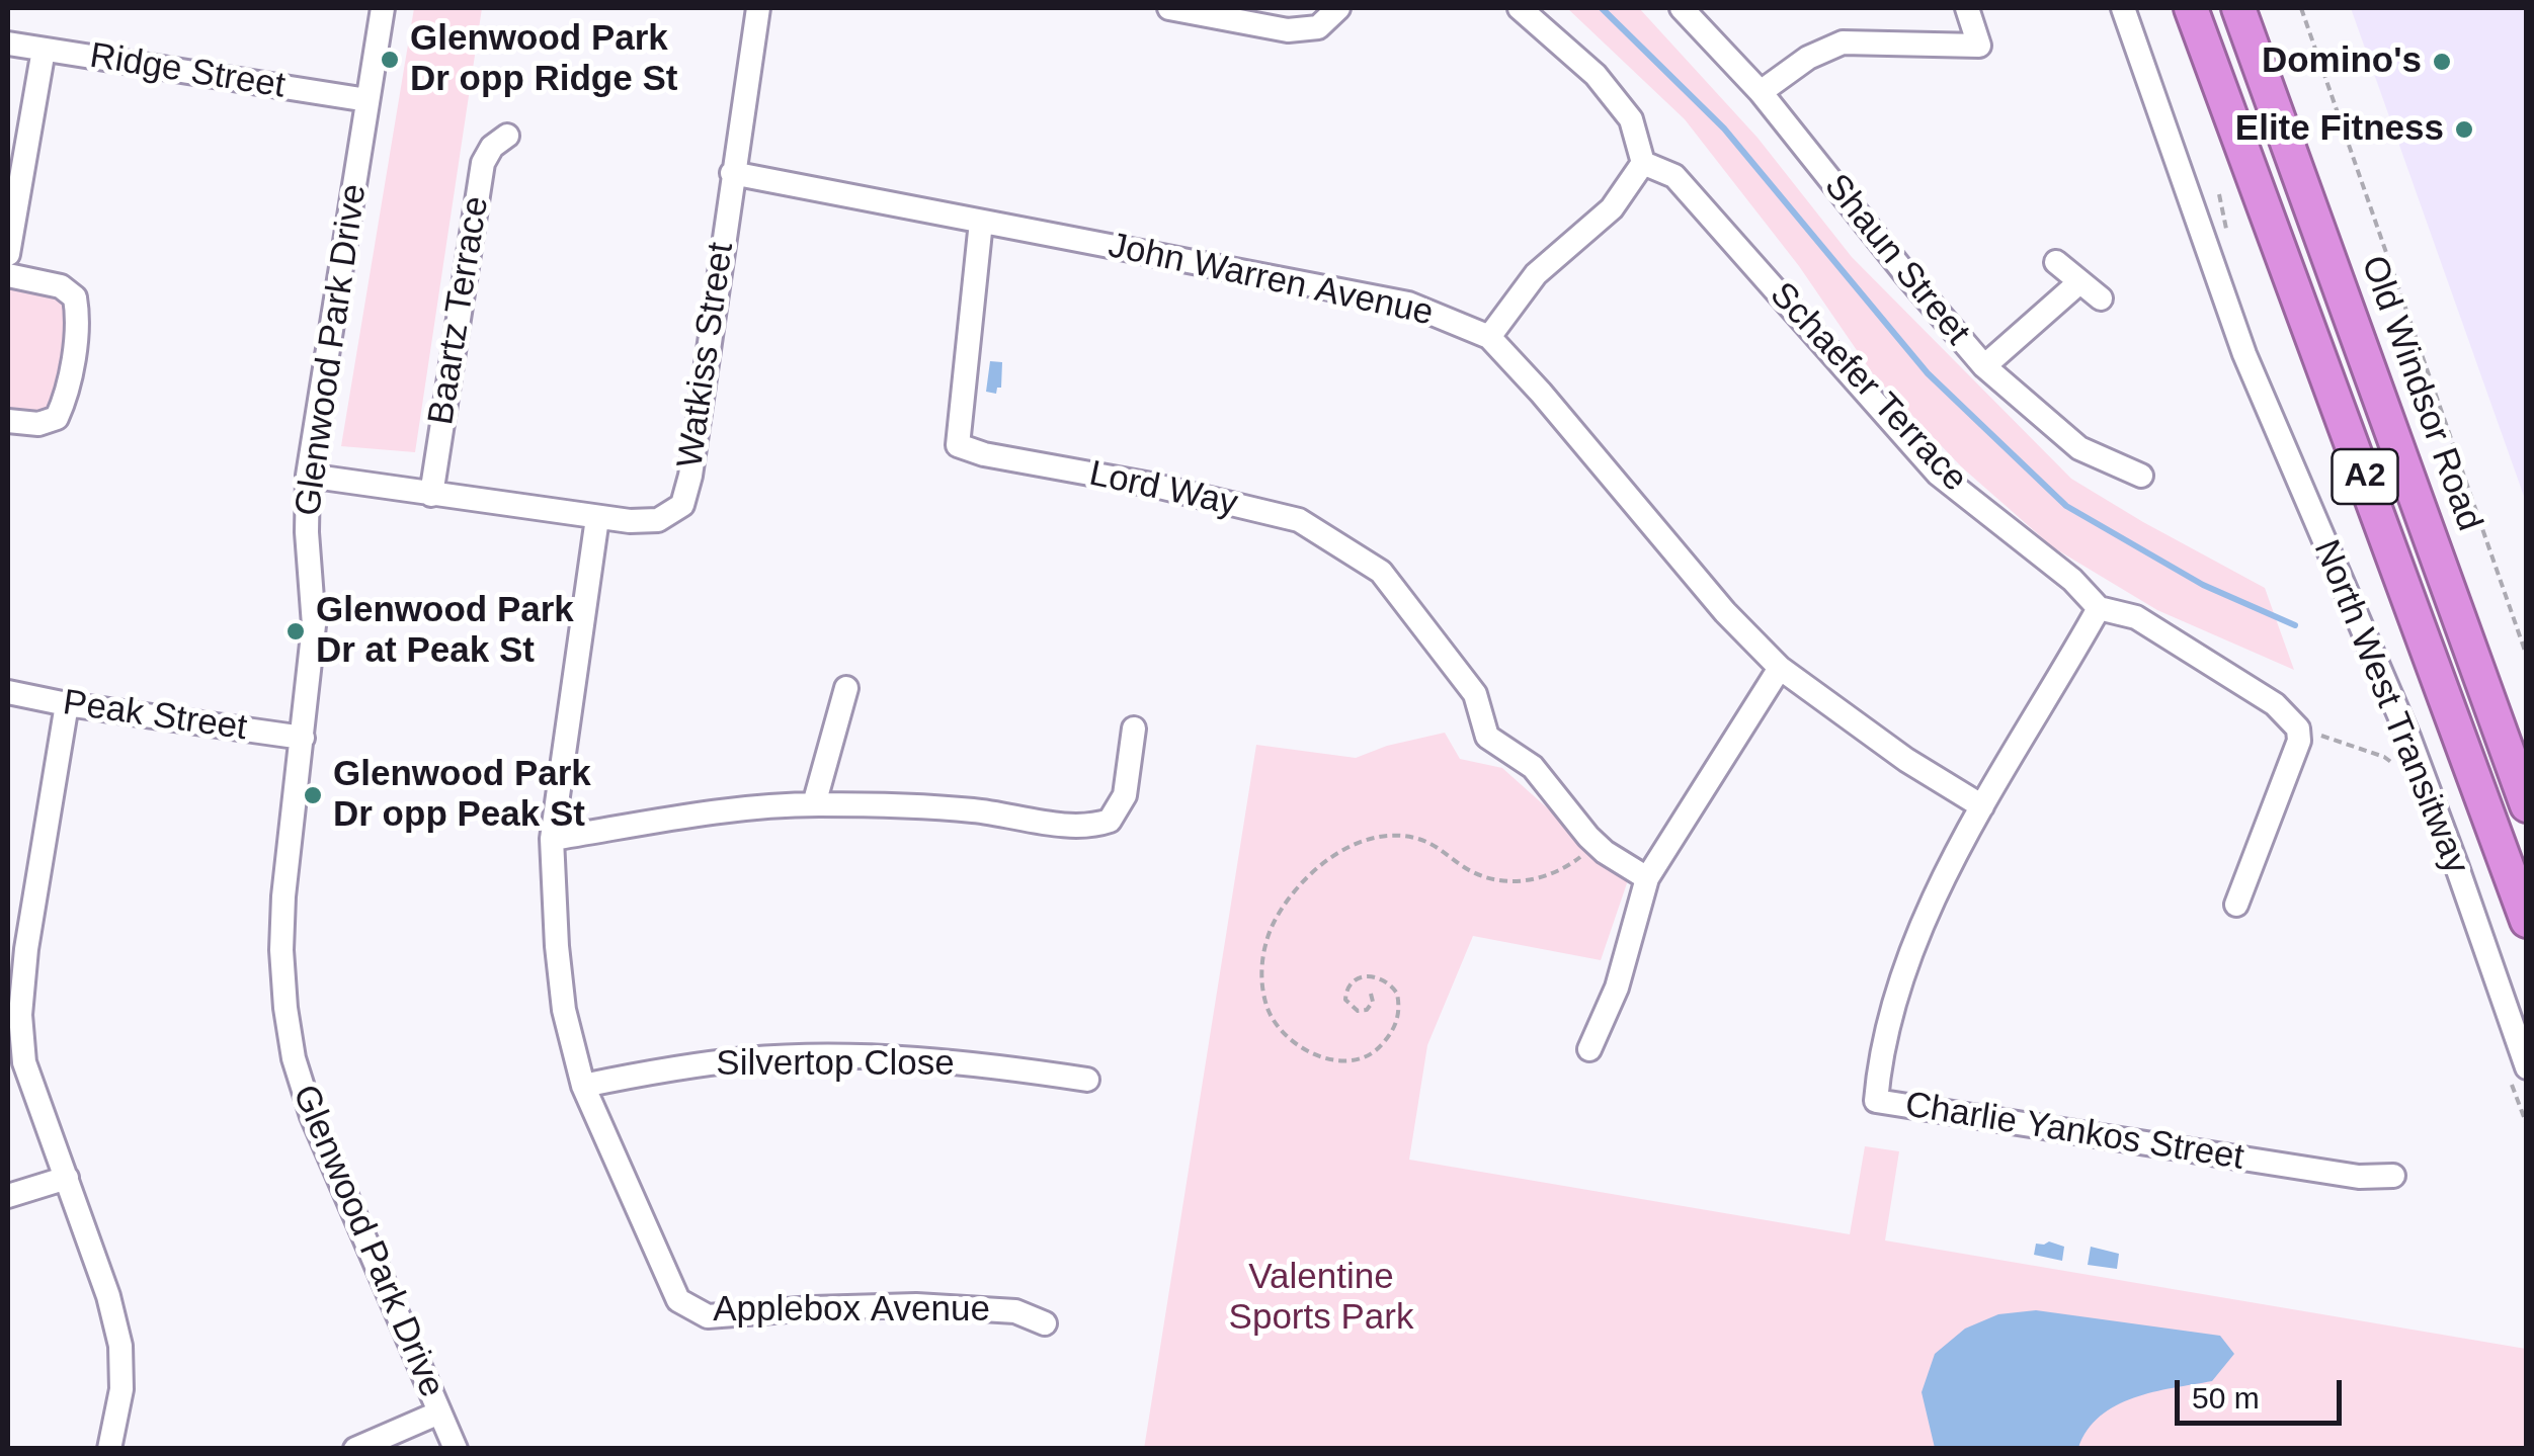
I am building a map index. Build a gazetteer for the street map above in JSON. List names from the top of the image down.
{
  "streets": {
    "highway": ["Old Windsor Road", "A2"],
    "street": [
      "Ridge Street",
      "Shaun Street",
      "John Warren Avenue",
      "Baartz Terrace",
      "Glenwood Park Drive",
      "Watkiss Street",
      "Schaefer Terrace",
      "Lord Way",
      "North West Transitway",
      "Peak Street",
      "Silvertop Close",
      "Charlie Yankos Street",
      "Applebox Avenue"
    ]
  },
  "crossings": [
    ["Ridge Street", "Glenwood Park Drive"],
    ["John Warren Avenue", "Watkiss Street"],
    ["John Warren Avenue", "Lord Way"],
    ["John Warren Avenue", "Charlie Yankos Street"],
    ["Baartz Terrace", "Watkiss Street"],
    ["Glenwood Park Drive", "Watkiss Street"],
    ["Glenwood Park Drive", "Peak Street"],
    ["Watkiss Street", "Applebox Avenue"],
    ["Schaefer Terrace", "Charlie Yankos Street"],
    ["Silvertop Close", "Applebox Avenue"]
  ],
  "parks": ["Valentine Sports Park"],
  "places": [
    "Glenwood Park Dr opp Ridge St",
    "Domino's",
    "Elite Fitness",
    "Glenwood Park Dr at Peak St",
    "Glenwood Park Dr opp Peak St"
  ],
  "scale_bar": "50 m"
}
